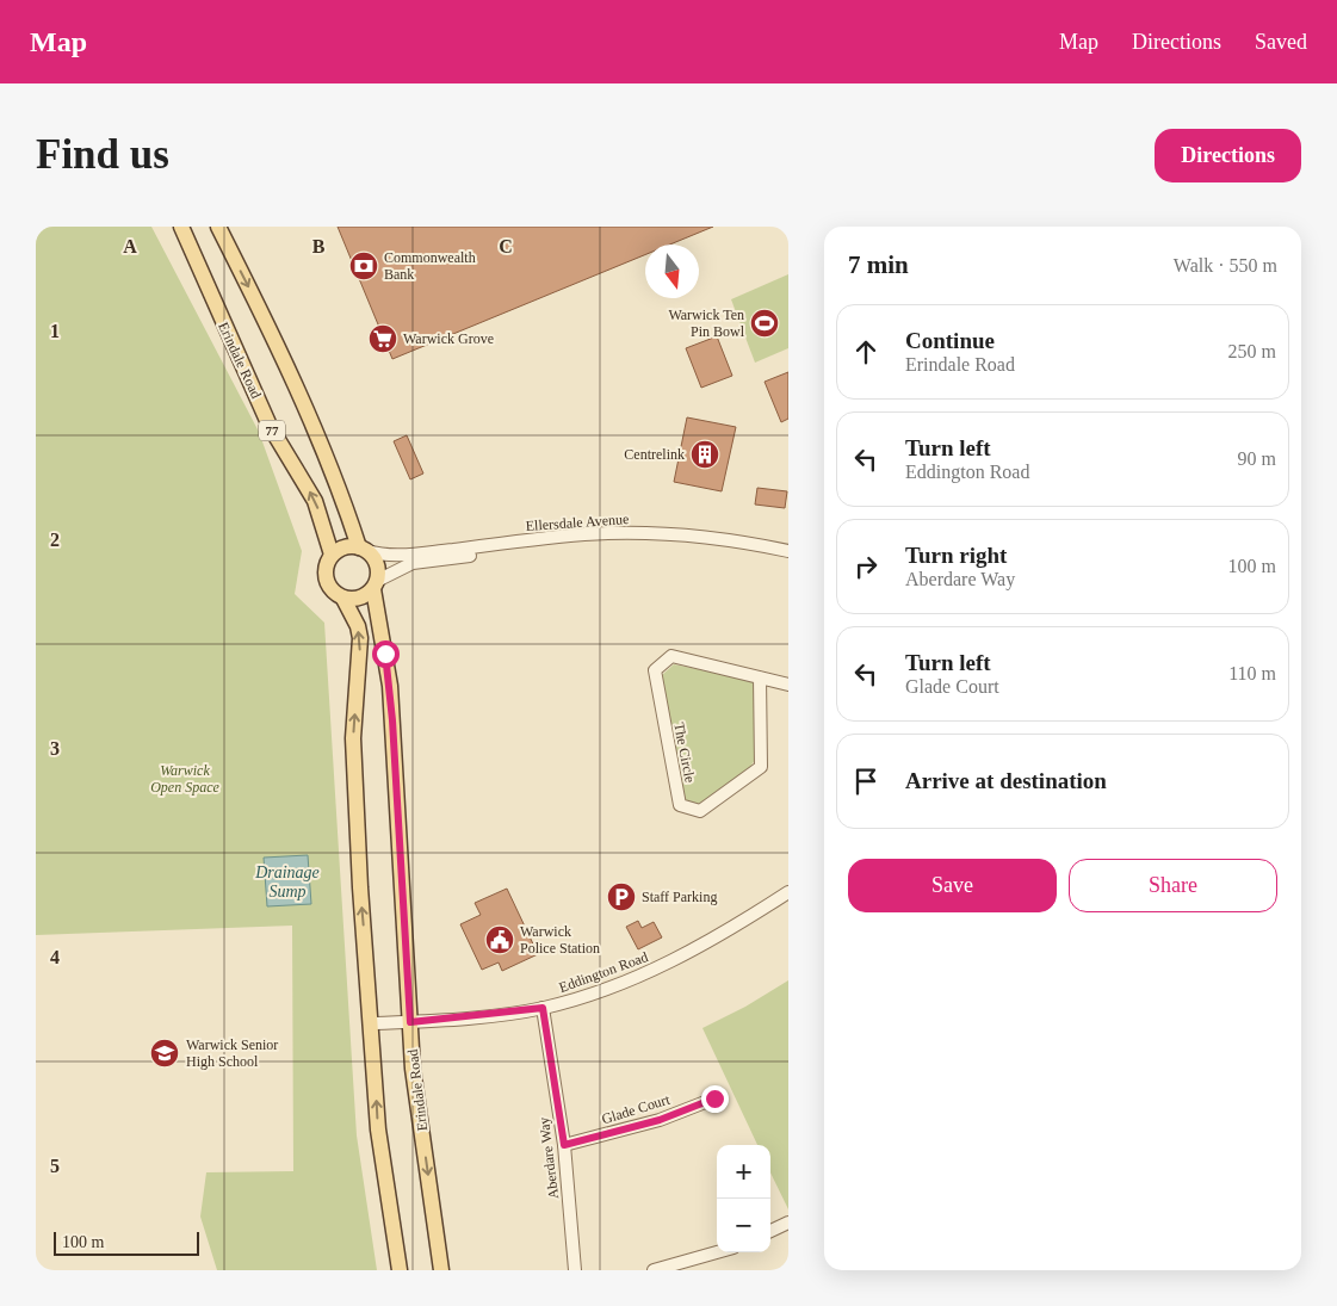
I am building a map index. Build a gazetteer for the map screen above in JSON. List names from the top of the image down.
{
  "streets": {
    "main road": ["Erindale Road", "77"],
    "street": [
      "Ellersdale Avenue",
      "The Circle",
      "Eddington Road",
      "Glade Court",
      "Aberdare Way"
    ]
  },
  "crossings": [
    ["Erindale Road", "Ellersdale Avenue"],
    ["Erindale Road", "Eddington Road"],
    ["Eddington Road", "Aberdare Way"],
    ["Glade Court", "Aberdare Way"]
  ],
  "water": ["Drainage Sump"],
  "parks": ["Warwick Open Space"],
  "places": {
    "bank": ["Commonwealth Bank"],
    "sports": ["Warwick Ten Pin Bowl"],
    "supermarket": ["Warwick Grove"],
    "building": ["Centrelink"],
    "parking": ["Staff Parking"],
    "public building": ["Warwick Police Station"],
    "school or university": ["Warwick Senior High School"]
  },
  "scale_bar": "100 m",
  "north": "bottom",
  "page": {
    "header": "Map",
    "nav": ["Map", "Directions", "Saved"],
    "buttons": [
      "Directions",
      ["Save", "Share"]
    ],
    "title": "Find us",
    "heading": ["7 min", "Walk · 550 m"],
    "list": [
      ["Continue", "Erindale Road", "250 m"],
      ["Turn left", "Eddington Road", "90 m"],
      ["Turn right", "Aberdare Way", "100 m"],
      ["Turn left", "Glade Court", "110 m"],
      "Arrive at destination"
    ],
    "map_buttons": ["+", "−"],
    "scale": "100 m"
  },
  "grid": {
    "columns": ["A", "B", "C"],
    "rows": [
      "1",
      "2",
      "3",
      "4",
      "5"
    ]
  }
}
